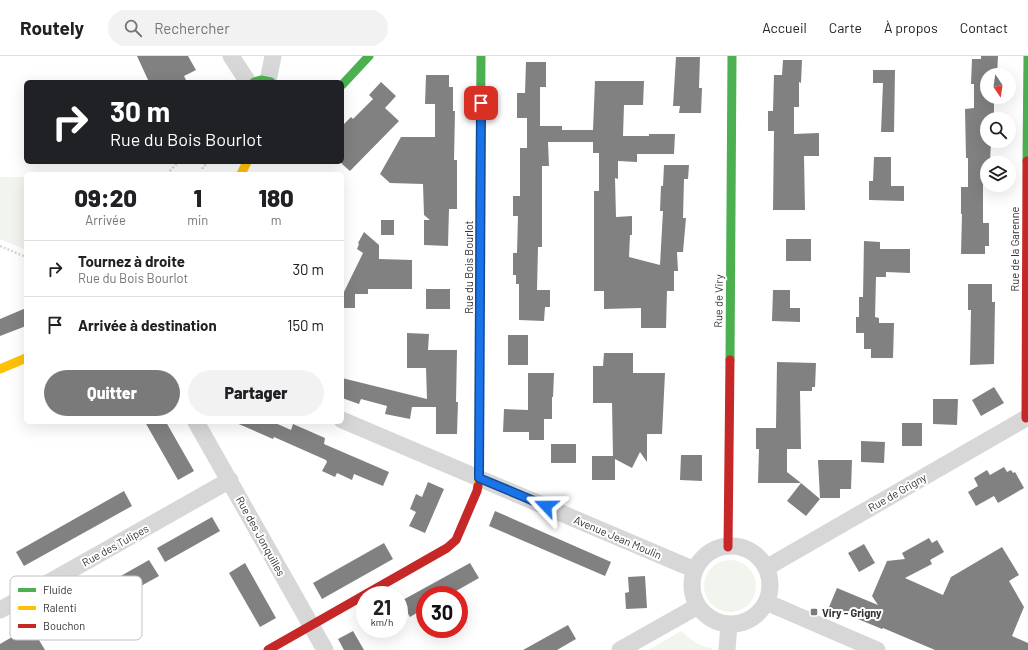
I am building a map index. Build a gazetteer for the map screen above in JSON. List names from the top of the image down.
{
  "streets": {
    "street": [
      "Rue de la Garenne",
      "Rue du Bois Bourlot",
      "Rue de Viry",
      "Rue de Grigny",
      "Rue des Jonquilles",
      "Avenue Jean Moulin",
      "Rue des Tulipes"
    ]
  },
  "crossings": [
    ["Rue de la Garenne", "Rue de Grigny"],
    ["Rue du Bois Bourlot", "Rue des Jonquilles"],
    ["Rue du Bois Bourlot", "Avenue Jean Moulin"],
    ["Rue de Viry", "Rue de Grigny"],
    ["Rue de Viry", "Avenue Jean Moulin"],
    ["Rue de Grigny", "Avenue Jean Moulin"],
    ["Rue des Jonquilles", "Rue des Tulipes"]
  ],
  "places": {
    "transit": ["Viry - Grigny"]
  },
  "legend": ["Fluide", "Ralenti", "Bouchon"],
  "north": "bottom",
  "page": {
    "header": "Routely",
    "search": "Rechercher",
    "nav": [
      "Accueil",
      "Carte",
      "À propos",
      "Contact"
    ],
    "turn": ["30 m", "Rue du Bois Bourlot"],
    "eta": [
      "09:20",
      "Arrivée",
      "1",
      "min",
      "180",
      "m"
    ],
    "list": [
      {
        "name": "Tournez à droite",
        "note": "Rue du Bois Bourlot",
        "value": "30 m"
      },
      {
        "name": "Arrivée à destination",
        "value": "150 m"
      }
    ],
    "buttons": ["Quitter", "Partager"],
    "speed": "21 km/h",
    "limit": "30"
  }
}
